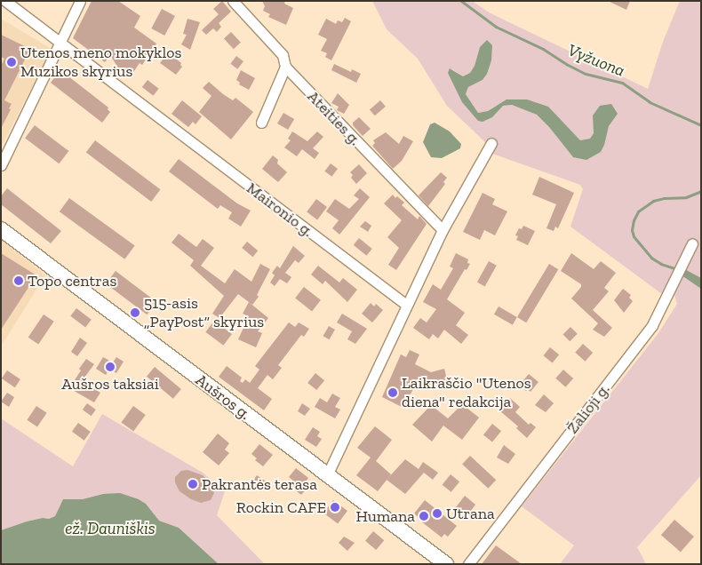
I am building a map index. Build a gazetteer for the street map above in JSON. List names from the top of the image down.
{
  "streets": {
    "street": [
      "Ateities g.",
      "Maironio g.",
      "Aušros g.",
      "Žalioji g."
    ]
  },
  "water": ["Vyžuona", "ež. Dauniškis"],
  "places": [
    "Utenos meno mokyklos Muzikos skyrius",
    "Topo centras",
    "515-asis „PayPost“ skyrius",
    "Aušros taksiai",
    "Laikraščio \"Utenos diena\" redakcija",
    "Pakrantės terasa",
    "Rockin CAFE",
    "Utrana",
    "Humana"
  ]
}
